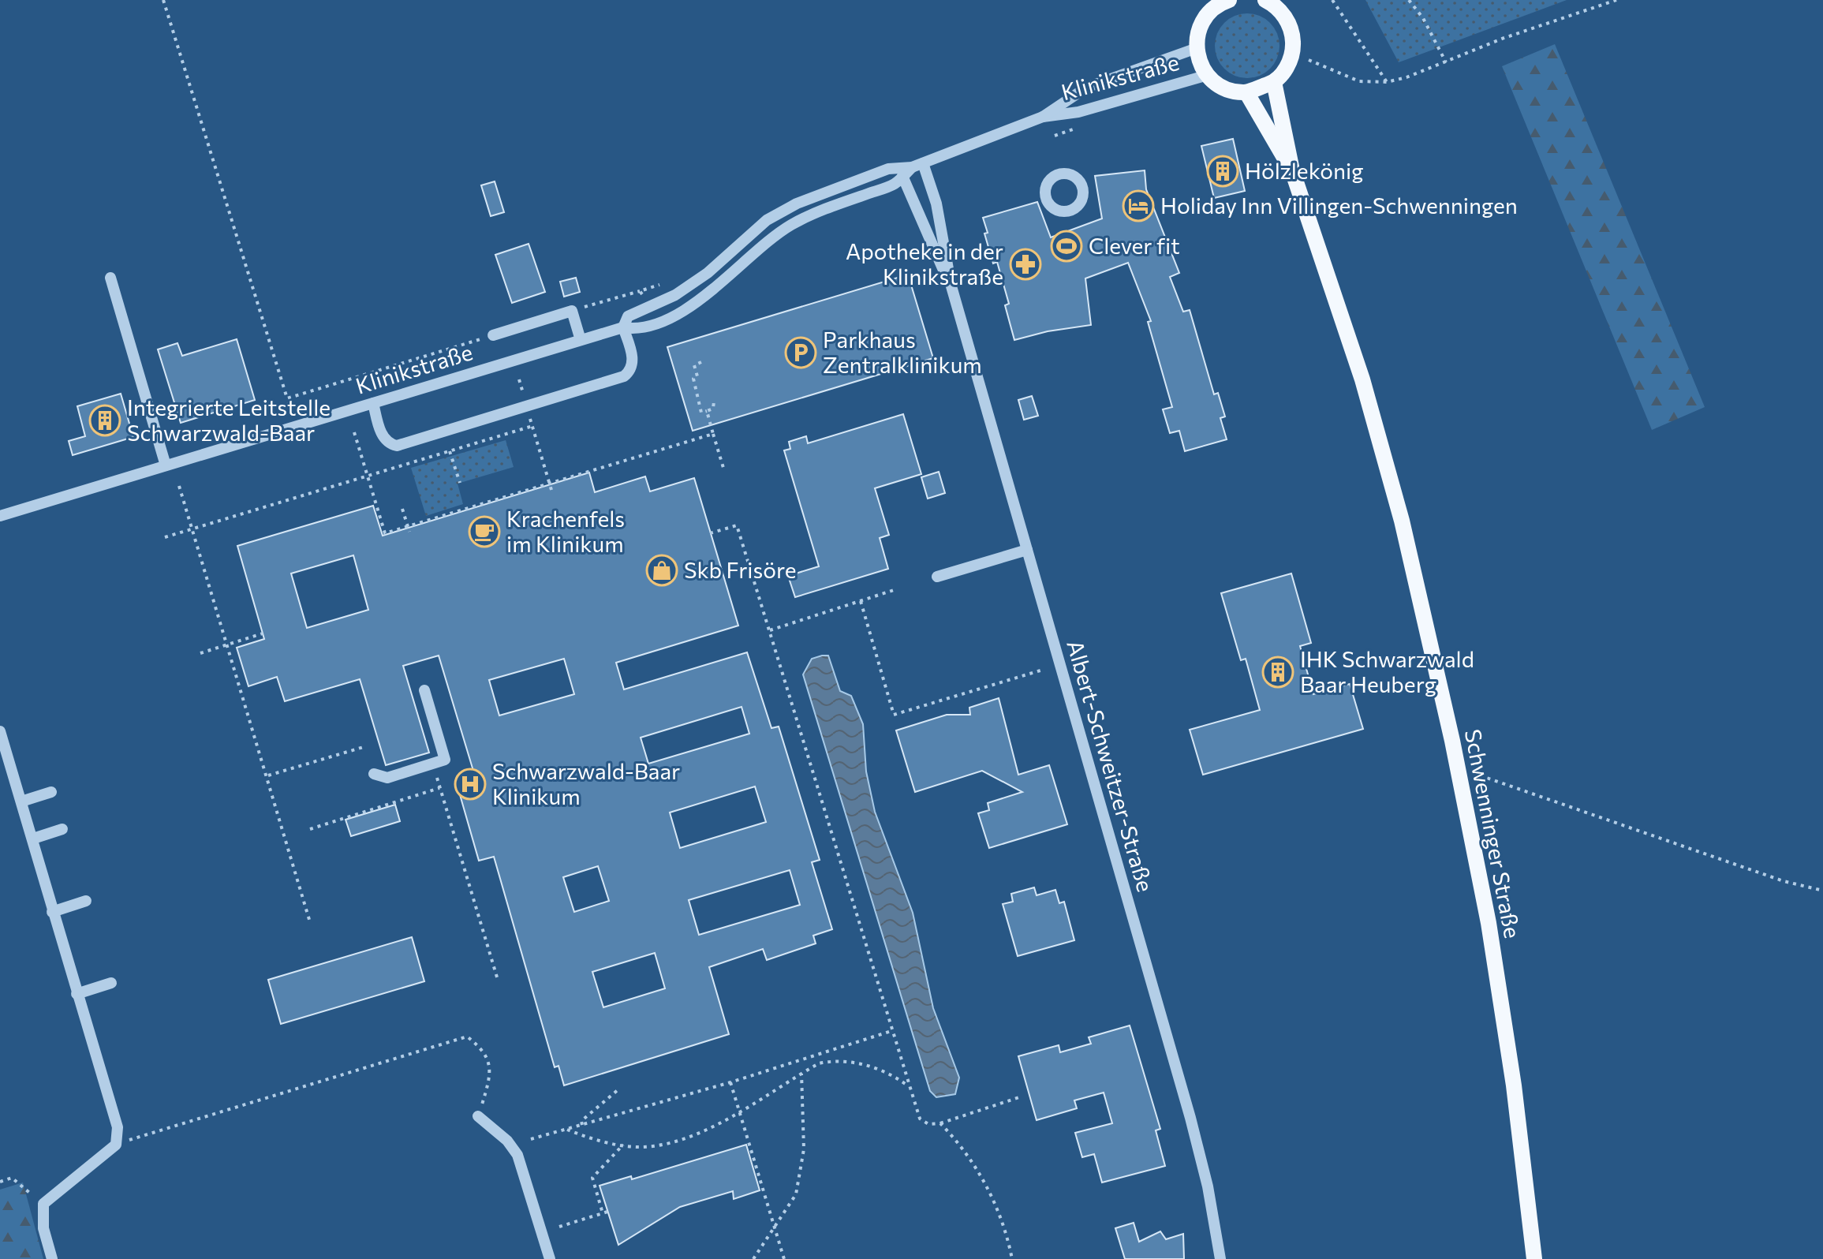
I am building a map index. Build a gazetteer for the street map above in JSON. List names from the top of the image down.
{
  "streets": {
    "main road": ["Schwenninger Straße"],
    "street": ["Klinikstraße", "Albert-Schweitzer-Straße"]
  },
  "crossings": [
    ["Klinikstraße", "Albert-Schweitzer-Straße"]
  ],
  "places": {
    "building": ["Hölzlekönig", "Integrierte Leitstelle Schwarzwald-Baar", "IHK Schwarzwald Baar Heuberg"],
    "hotel": ["Holiday Inn Villingen-Schwenningen"],
    "sports": ["Clever fit"],
    "pharmacy": ["Apotheke in der Klinikstraße"],
    "parking": ["Parkhaus Zentralklinikum"],
    "cafe": ["Krachenfels im Klinikum"],
    "shop": ["Skb Frisöre"],
    "hospital": ["Schwarzwald-Baar Klinikum"]
  }
}
